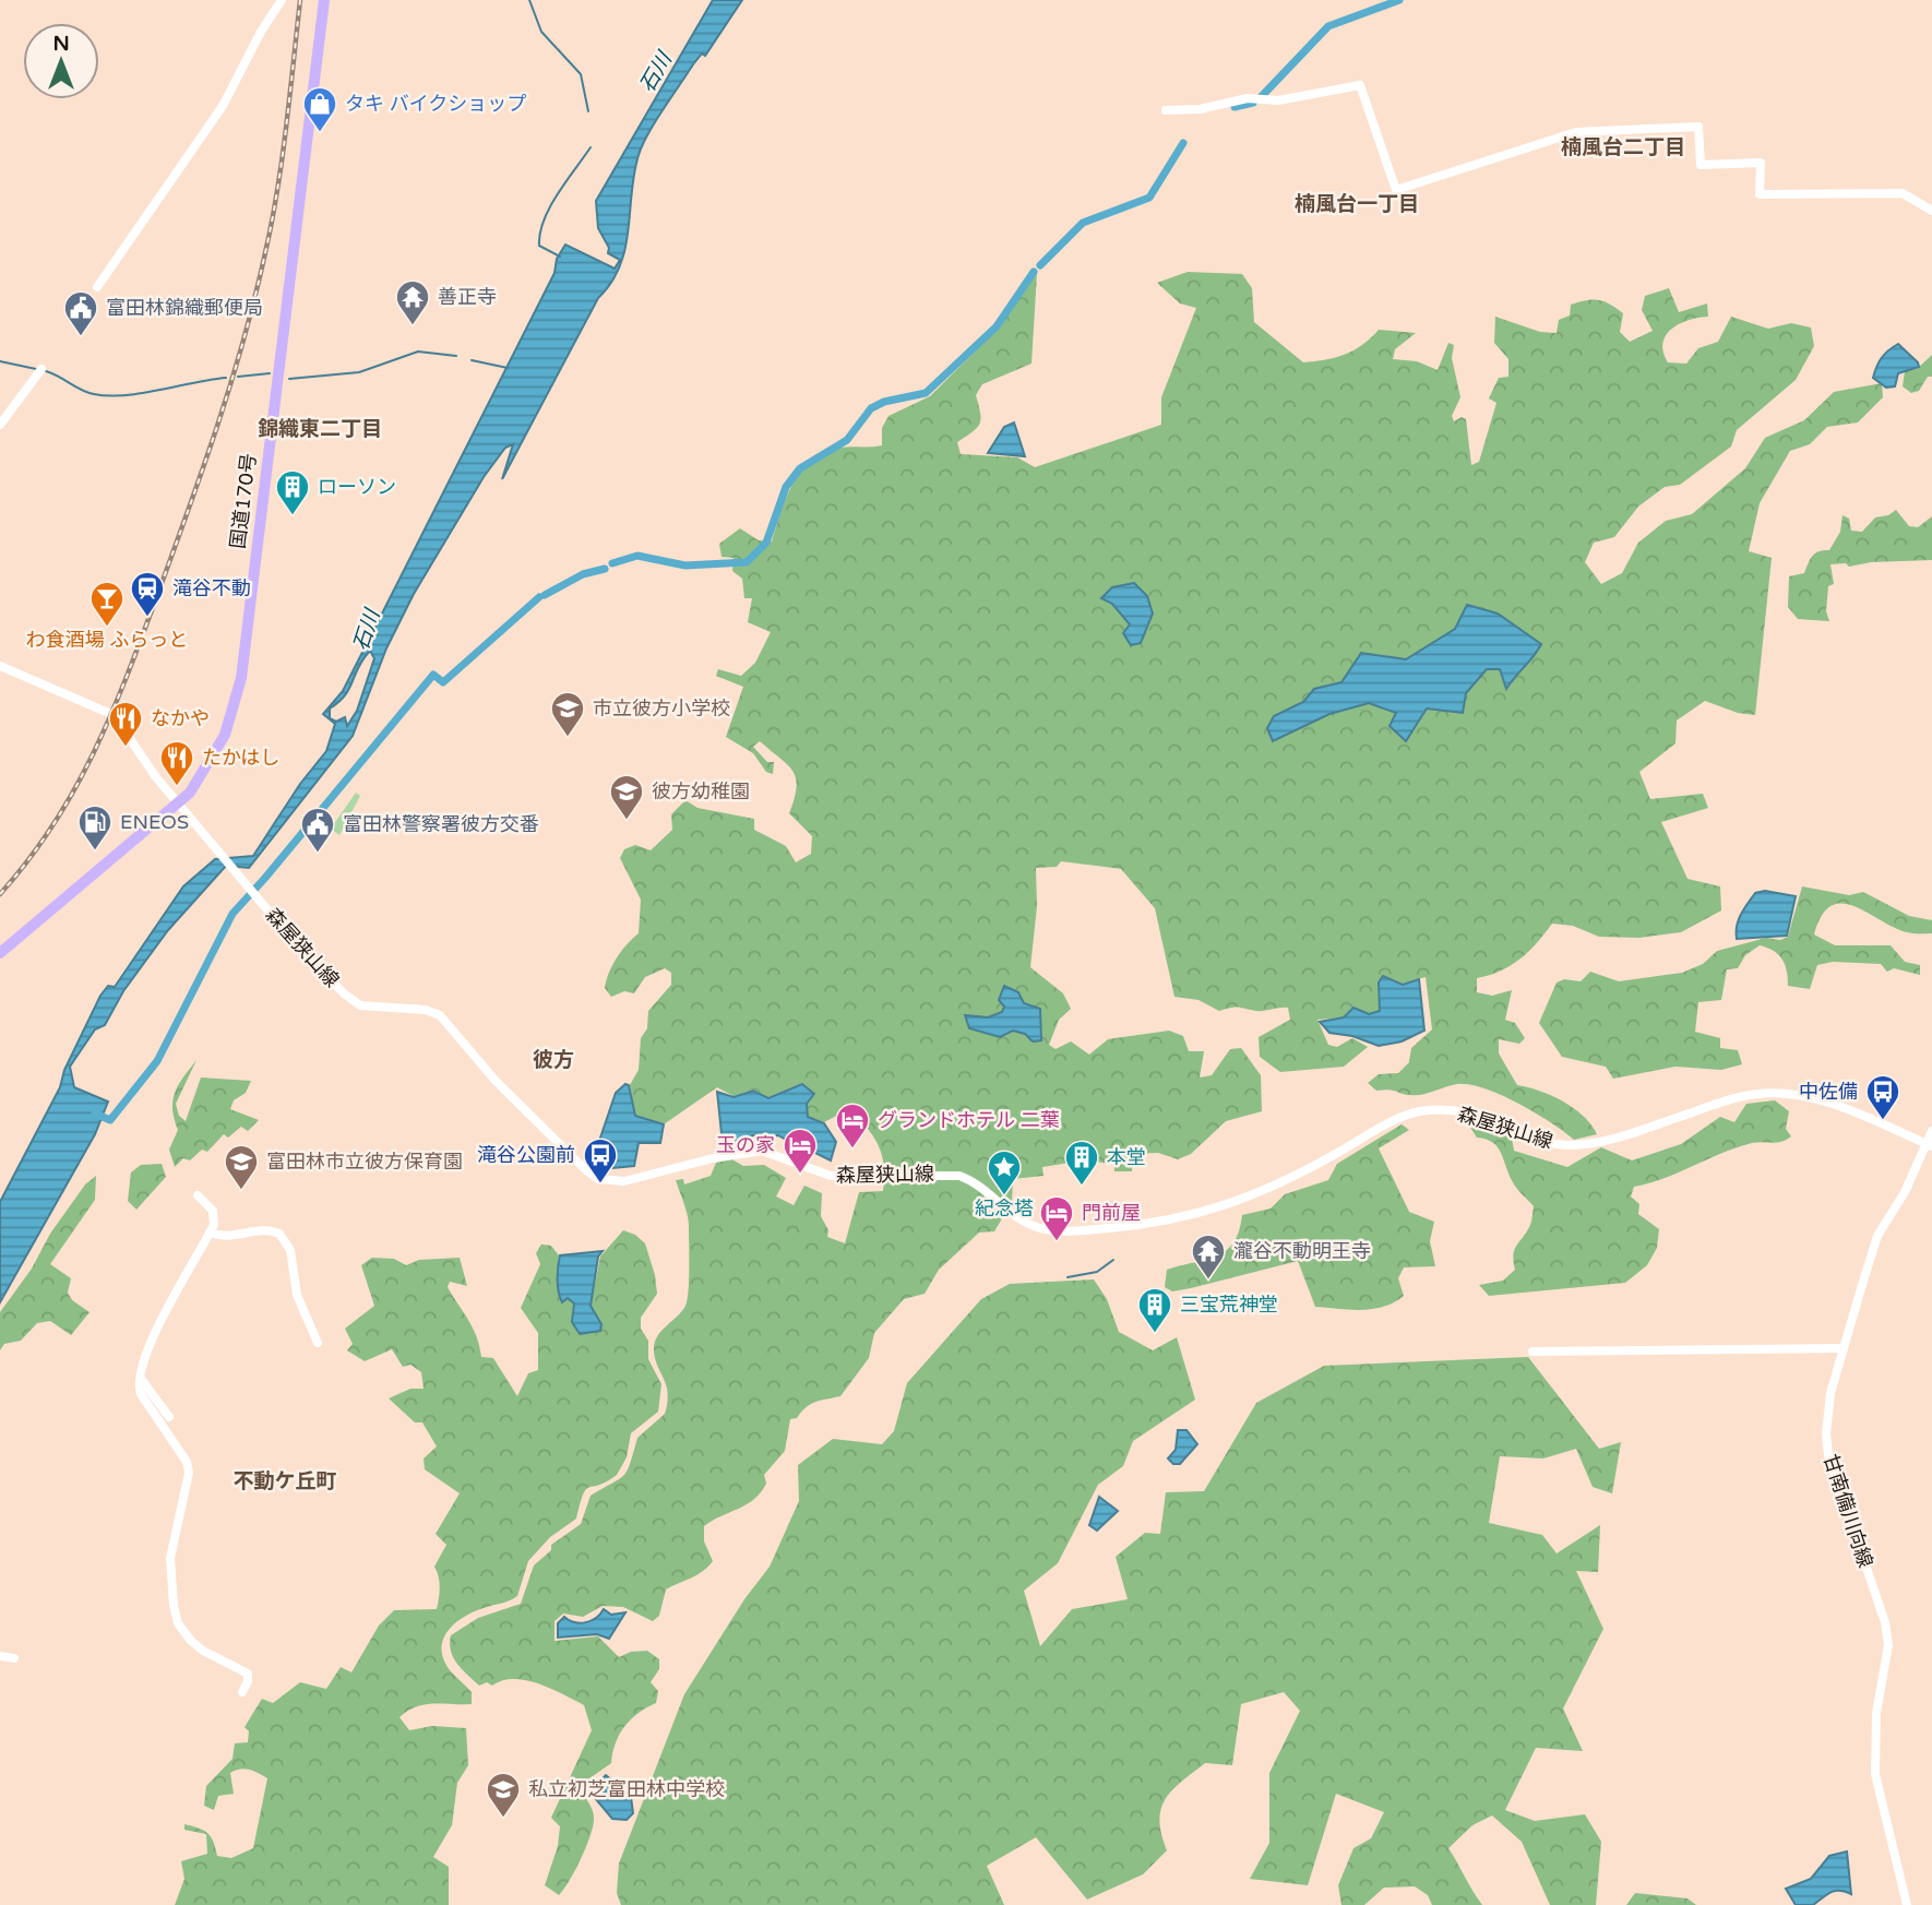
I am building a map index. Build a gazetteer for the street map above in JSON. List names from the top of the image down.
{
  "streets": {
    "highway": ["国道170号"],
    "main road": ["森屋狭山線", "甘南備川向線"]
  },
  "crossings": [
    ["国道170号", "森屋狭山線"],
    ["森屋狭山線", "甘南備川向線"]
  ],
  "districts": [
    "楠風台二丁目",
    "楠風台一丁目",
    "錦織東二丁目",
    "彼方",
    "不動ケ丘町"
  ],
  "water": ["石川"],
  "places": {
    "shop": ["タキ バイクショップ"],
    "temple": ["善正寺", "瀧谷不動明王寺"],
    "public building": ["富田林錦織郵便局", "富田林警察署彼方交番"],
    "building": ["ローソン", "本堂", "三宝荒神堂"],
    "station": ["滝谷不動"],
    "bar": ["わ食酒場 ふらっと"],
    "school or university": [
      "市立彼方小学校",
      "彼方幼稚園",
      "富田林市立彼方保育園",
      "私立初芝富田林中学校"
    ],
    "restaurant": ["なかや", "たかはし"],
    "fuel station": ["ENEOS"],
    "bus stop": ["中佐備", "滝谷公園前"],
    "hotel": ["グランドホテル 二葉", "玉の家", "門前屋"],
    "place": ["紀念塔"]
  },
  "north": "top"
}
